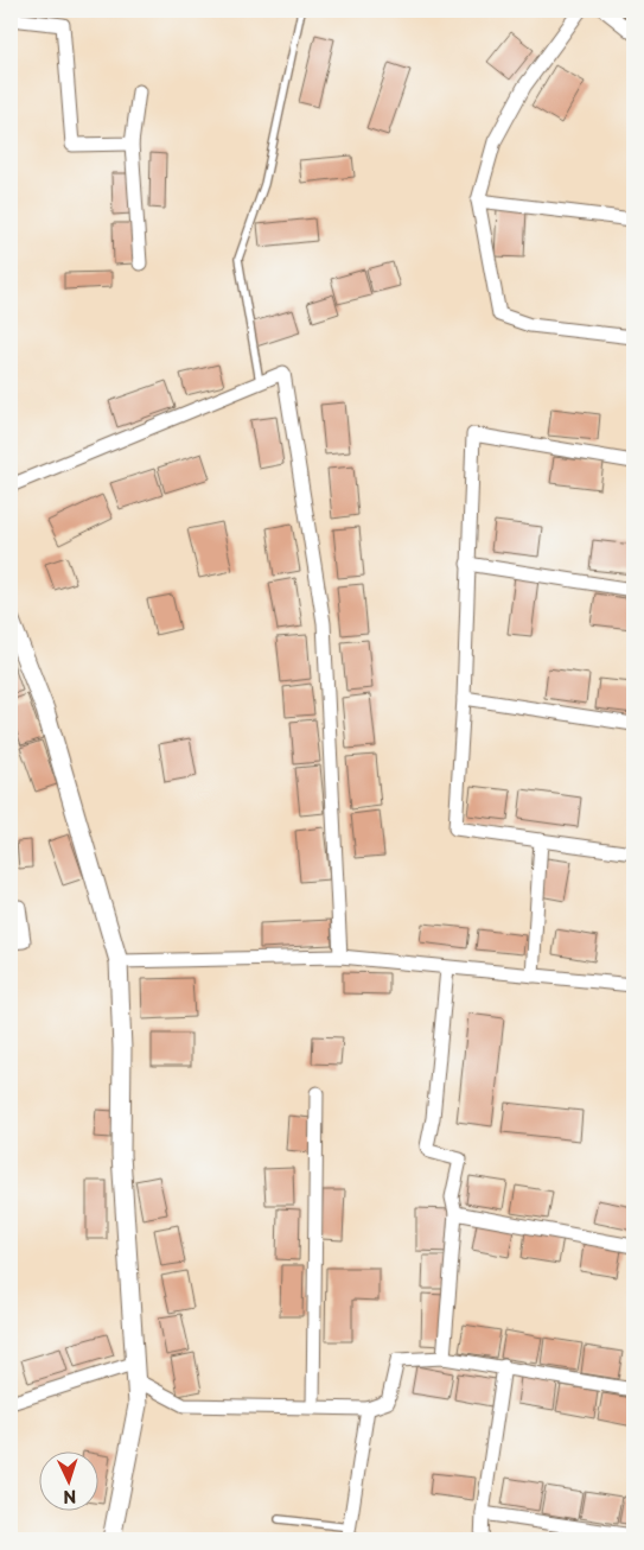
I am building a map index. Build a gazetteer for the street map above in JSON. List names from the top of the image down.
{
  "north": "bottom"
}
